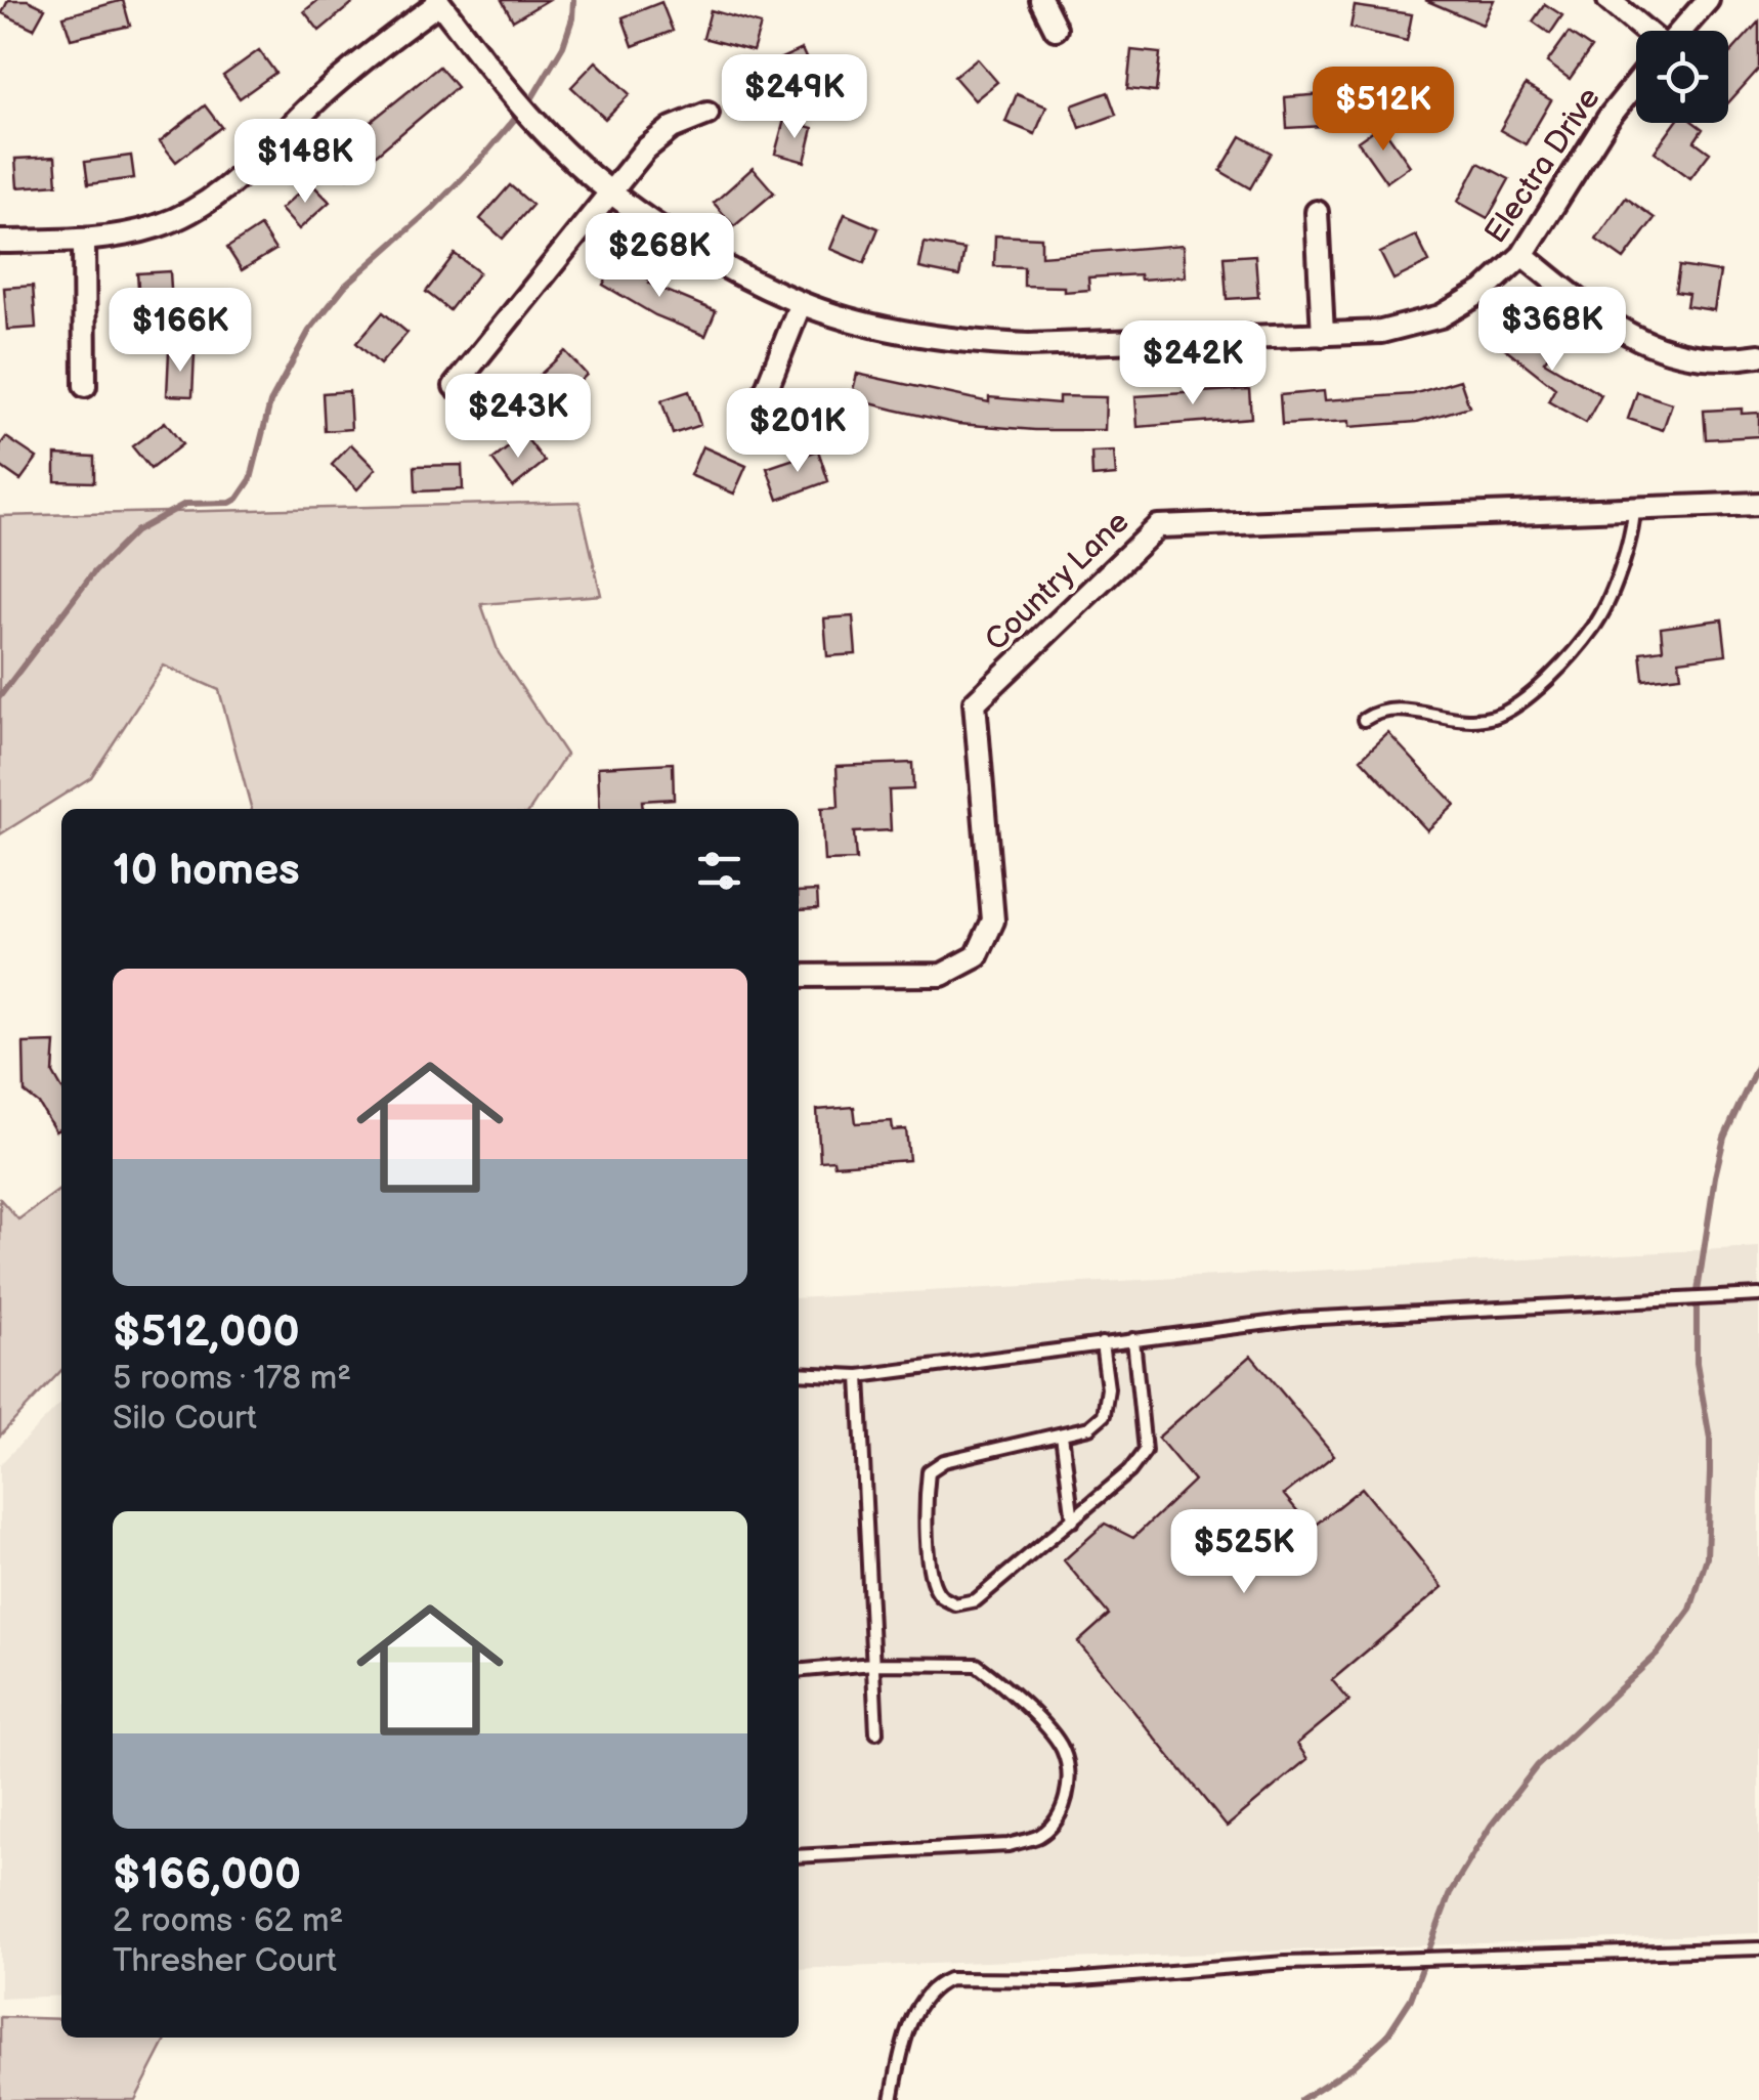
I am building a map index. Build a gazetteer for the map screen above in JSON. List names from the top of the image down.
{
  "streets": {
    "street": ["Electra Drive", "Country Lane"]
  },
  "page": {
    "price": [
      "$249K",
      "$512K",
      "$148K",
      "$268K",
      "$368K",
      "$166K",
      "$242K",
      "$243K",
      "$201K",
      "$525K"
    ],
    "heading": "10 homes",
    "list": [
      {
        "name": "$512,000",
        "note": "5 rooms · 178 m² · Silo Court"
      },
      {
        "name": "$166,000",
        "note": "2 rooms · 62 m² · Thresher Court"
      }
    ]
  }
}
